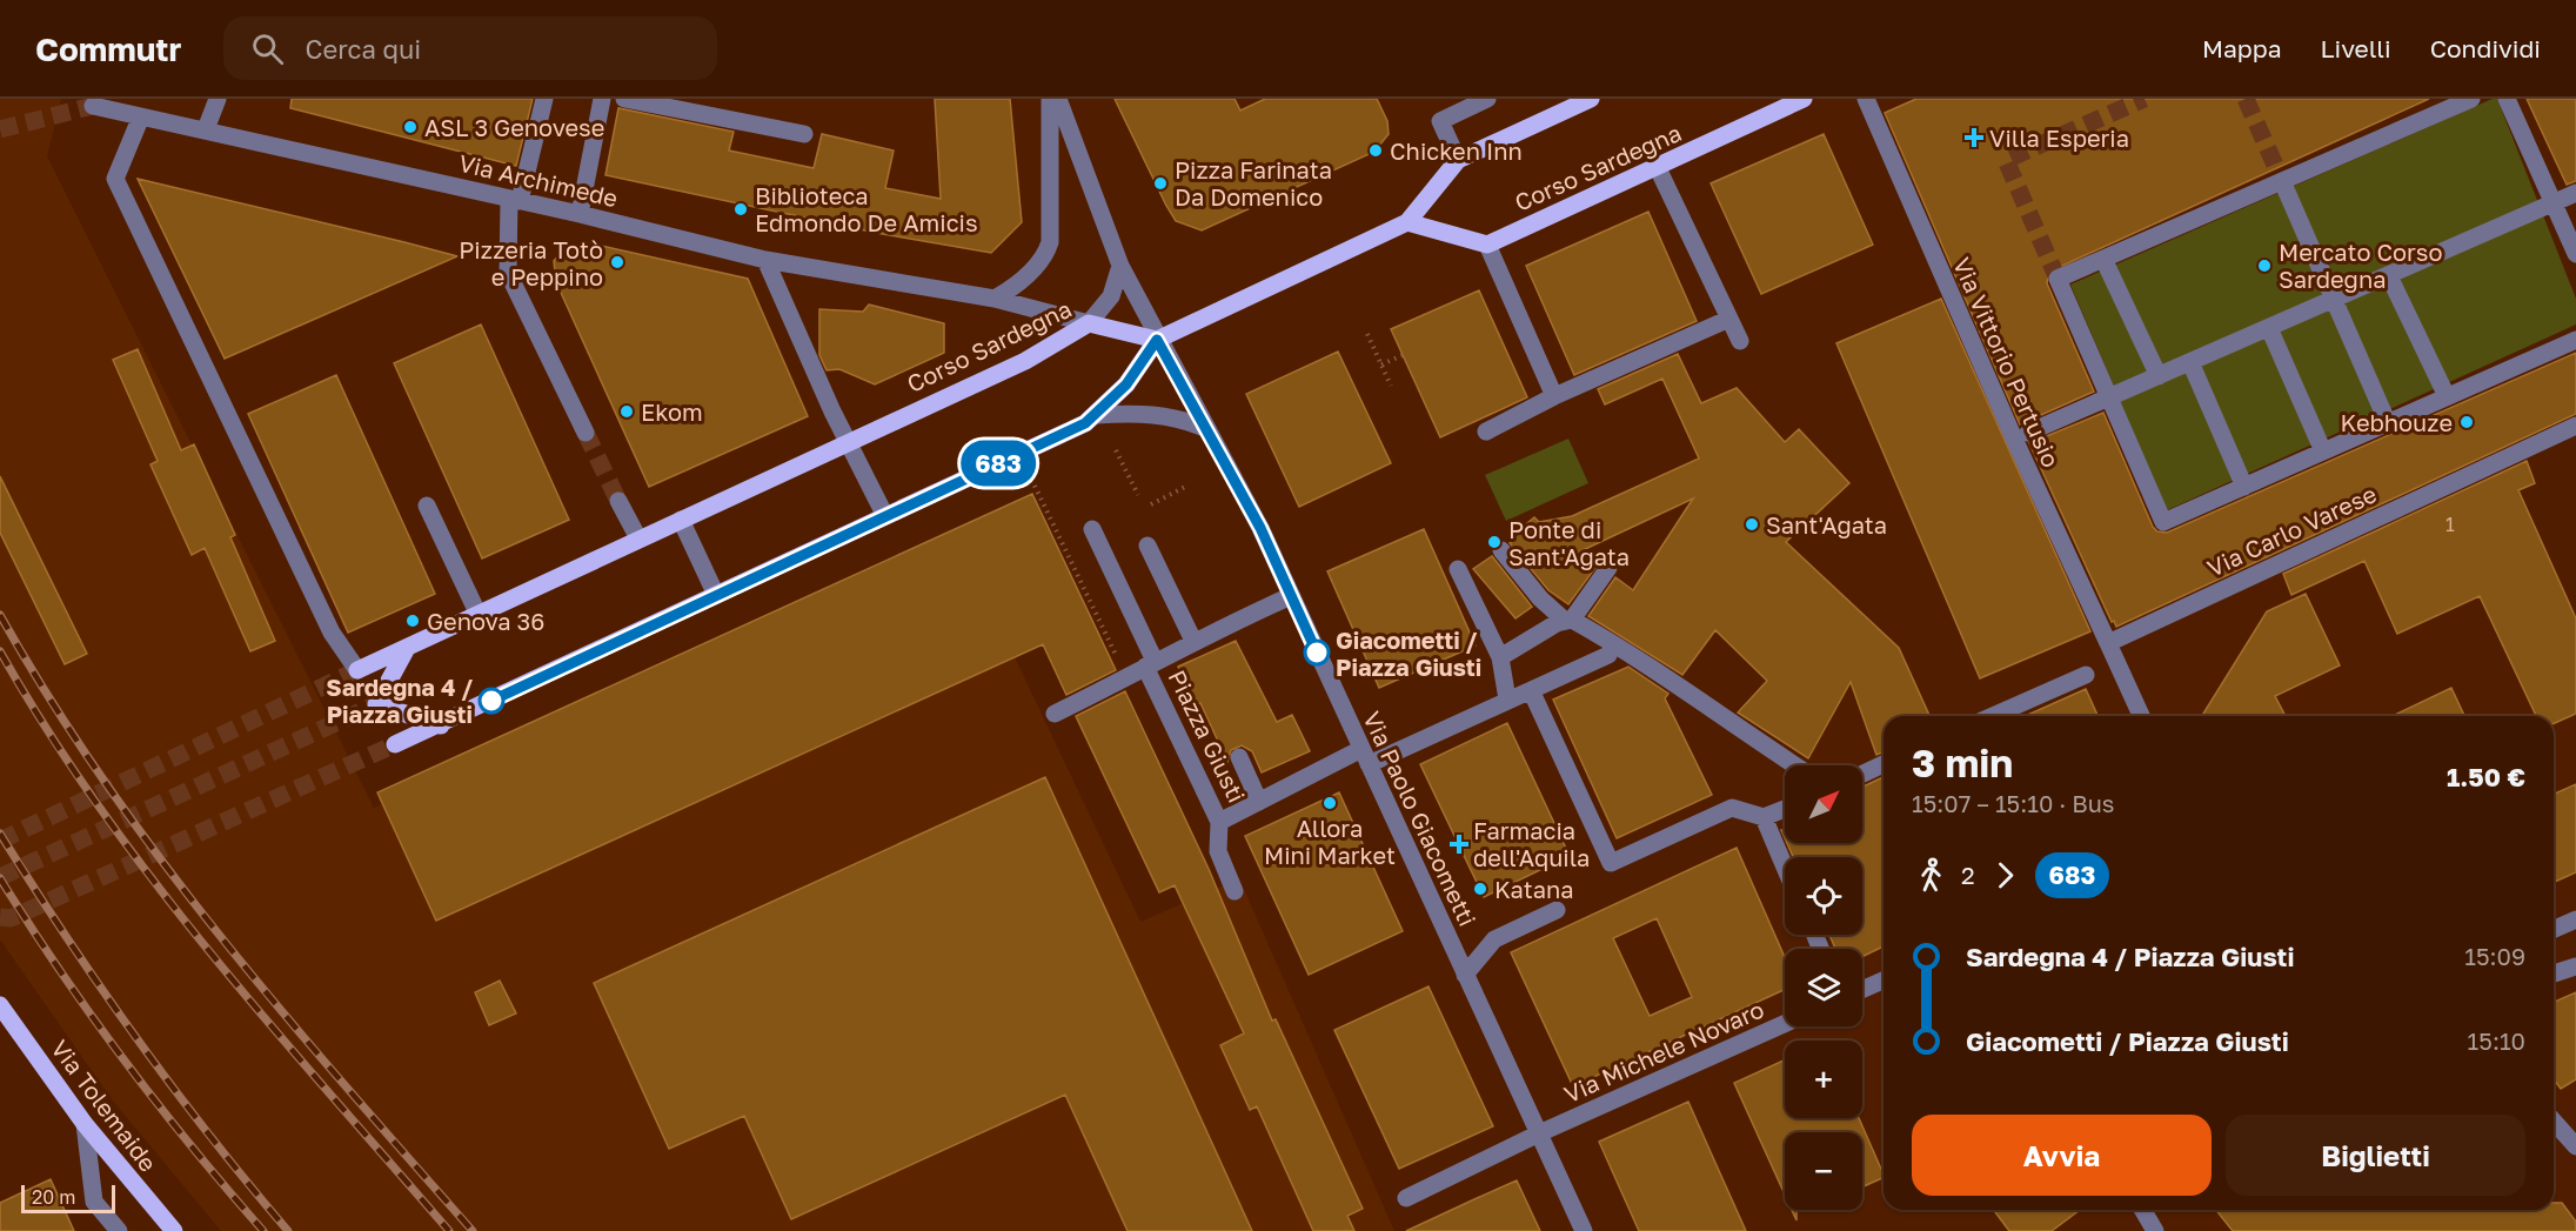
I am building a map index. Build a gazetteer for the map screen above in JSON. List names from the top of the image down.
{
  "streets": {
    "main road": ["Corso Sardegna", "Via Tolemaide"],
    "street": [
      "Via Archimede",
      "Via Vittorio Pertusio",
      "Via Carlo Varese",
      "Piazza Giusti",
      "Via Paolo Giacometti",
      "Via Michele Novaro"
    ]
  },
  "crossings": [
    ["Corso Sardegna", "Via Archimede"],
    ["Via Vittorio Pertusio", "Via Carlo Varese"],
    ["Piazza Giusti", "Via Paolo Giacometti"],
    ["Via Paolo Giacometti", "Via Michele Novaro"]
  ],
  "places": {
    "other": [
      "ASL 3 Genovese",
      "Chicken Inn",
      "Pizza Farinata Da Domenico",
      "Biblioteca Edmondo De Amicis",
      "Pizzeria Totò e Peppino",
      "Mercato Corso Sardegna",
      "Ekom",
      "Kebhouze",
      "Sant'Agata",
      "Ponte di Sant'Agata",
      "Genova 36",
      "Giacometti / Piazza Giusti",
      "Sardegna 4 / Piazza Giusti",
      "Allora Mini Market",
      "Katana"
    ],
    "health": ["Villa Esperia", "Farmacia dell'Aquila"]
  },
  "lines": ["bus line 683"],
  "house_numbers": ["1"],
  "scale_bar": "20 m",
  "north": "top right",
  "page": {
    "header": "Commutr",
    "search": "Cerca qui",
    "nav": ["Mappa", "Livelli", "Condividi"],
    "on_map": "683",
    "heading": ["3 min", "15:07 – 15:10 · Bus", "1.50 €"],
    "map_buttons": ["+", "−"],
    "legs": ["2", "683"],
    "list": [
      {
        "name": "Sardegna 4 / Piazza Giusti",
        "value": "15:09"
      },
      {
        "name": "Giacometti / Piazza Giusti",
        "value": "15:10"
      }
    ],
    "buttons": ["Avvia", "Biglietti"],
    "scale": "20 m"
  }
}
